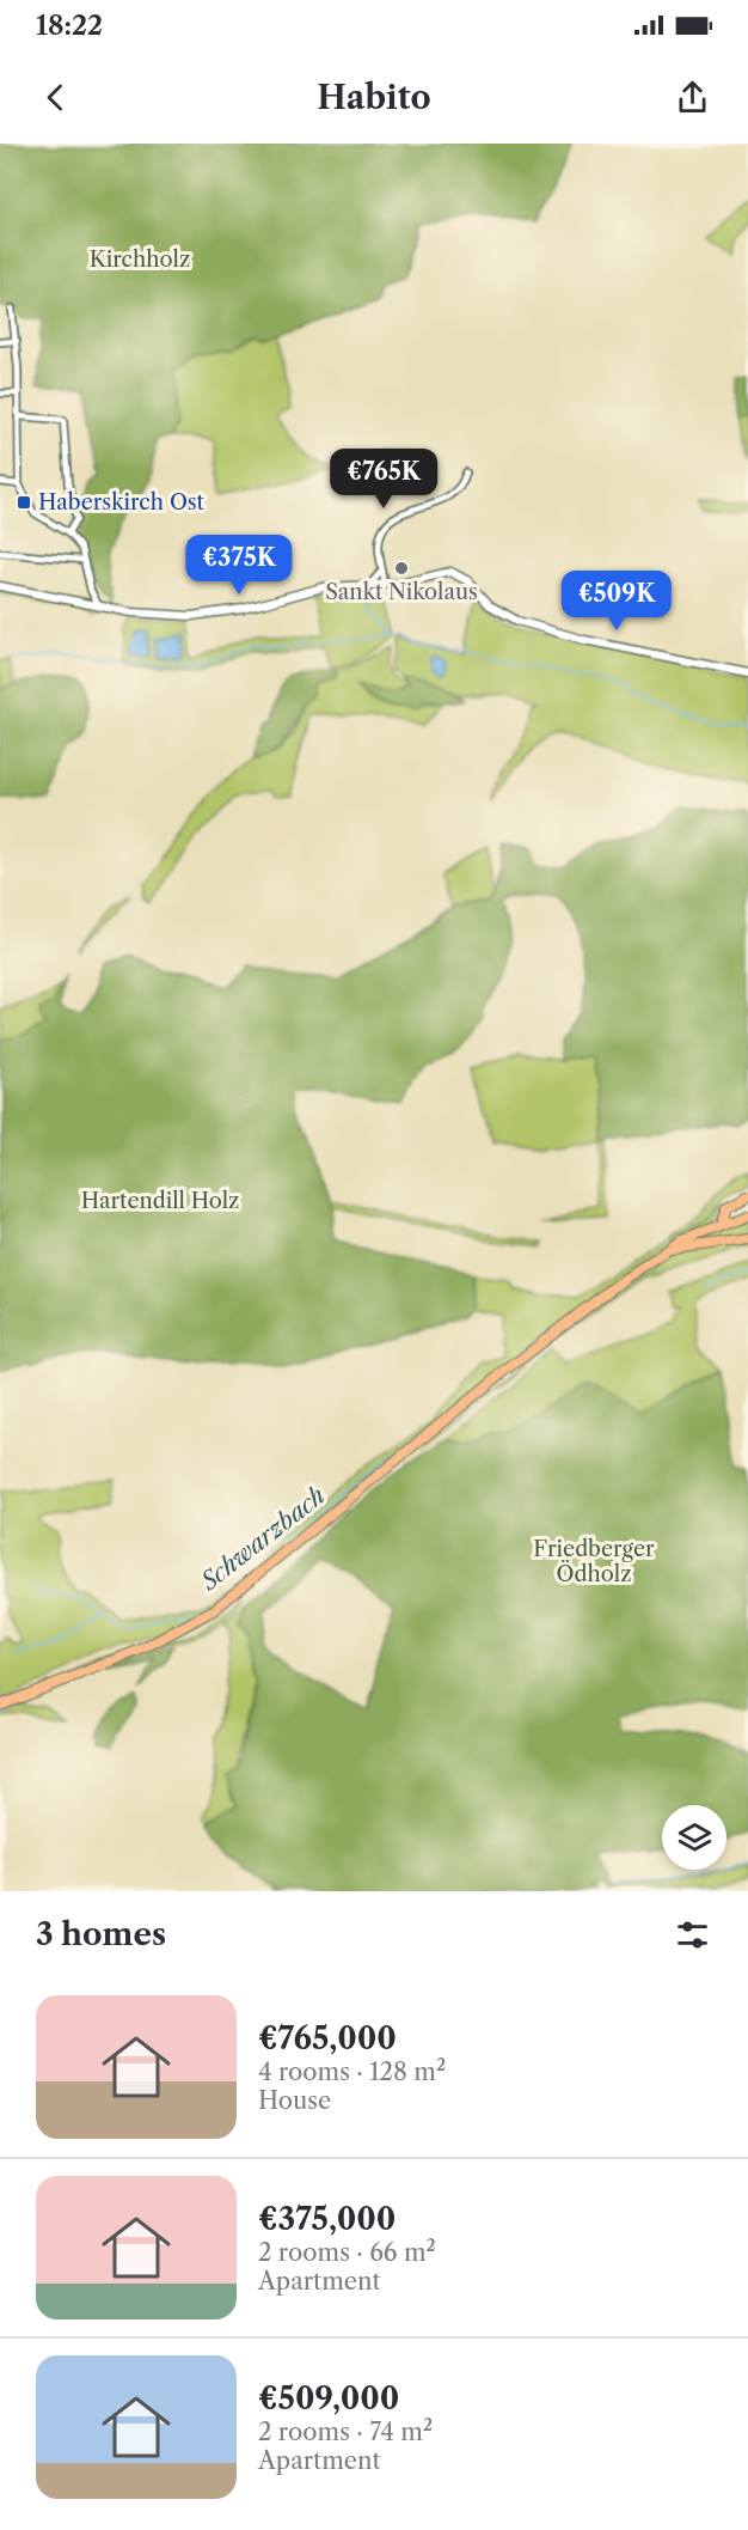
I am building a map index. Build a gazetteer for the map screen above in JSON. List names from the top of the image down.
{
  "water": ["Schwarzbach"],
  "parks": ["Kirchholz", "Hartendill Holz", "Friedberger Ödholz"],
  "places": {
    "transit": ["Haberskirch Ost"],
    "other": ["Sankt Nikolaus"]
  },
  "page": {
    "status": "18:22",
    "header": "Habito",
    "price": ["€765K", "€375K", "€509K"],
    "heading": "3 homes",
    "list": [
      {
        "name": "€765,000",
        "note": "4 rooms · 128 m² · House"
      },
      {
        "name": "€375,000",
        "note": "2 rooms · 66 m² · Apartment"
      },
      {
        "name": "€509,000",
        "note": "2 rooms · 74 m² · Apartment"
      }
    ]
  }
}
